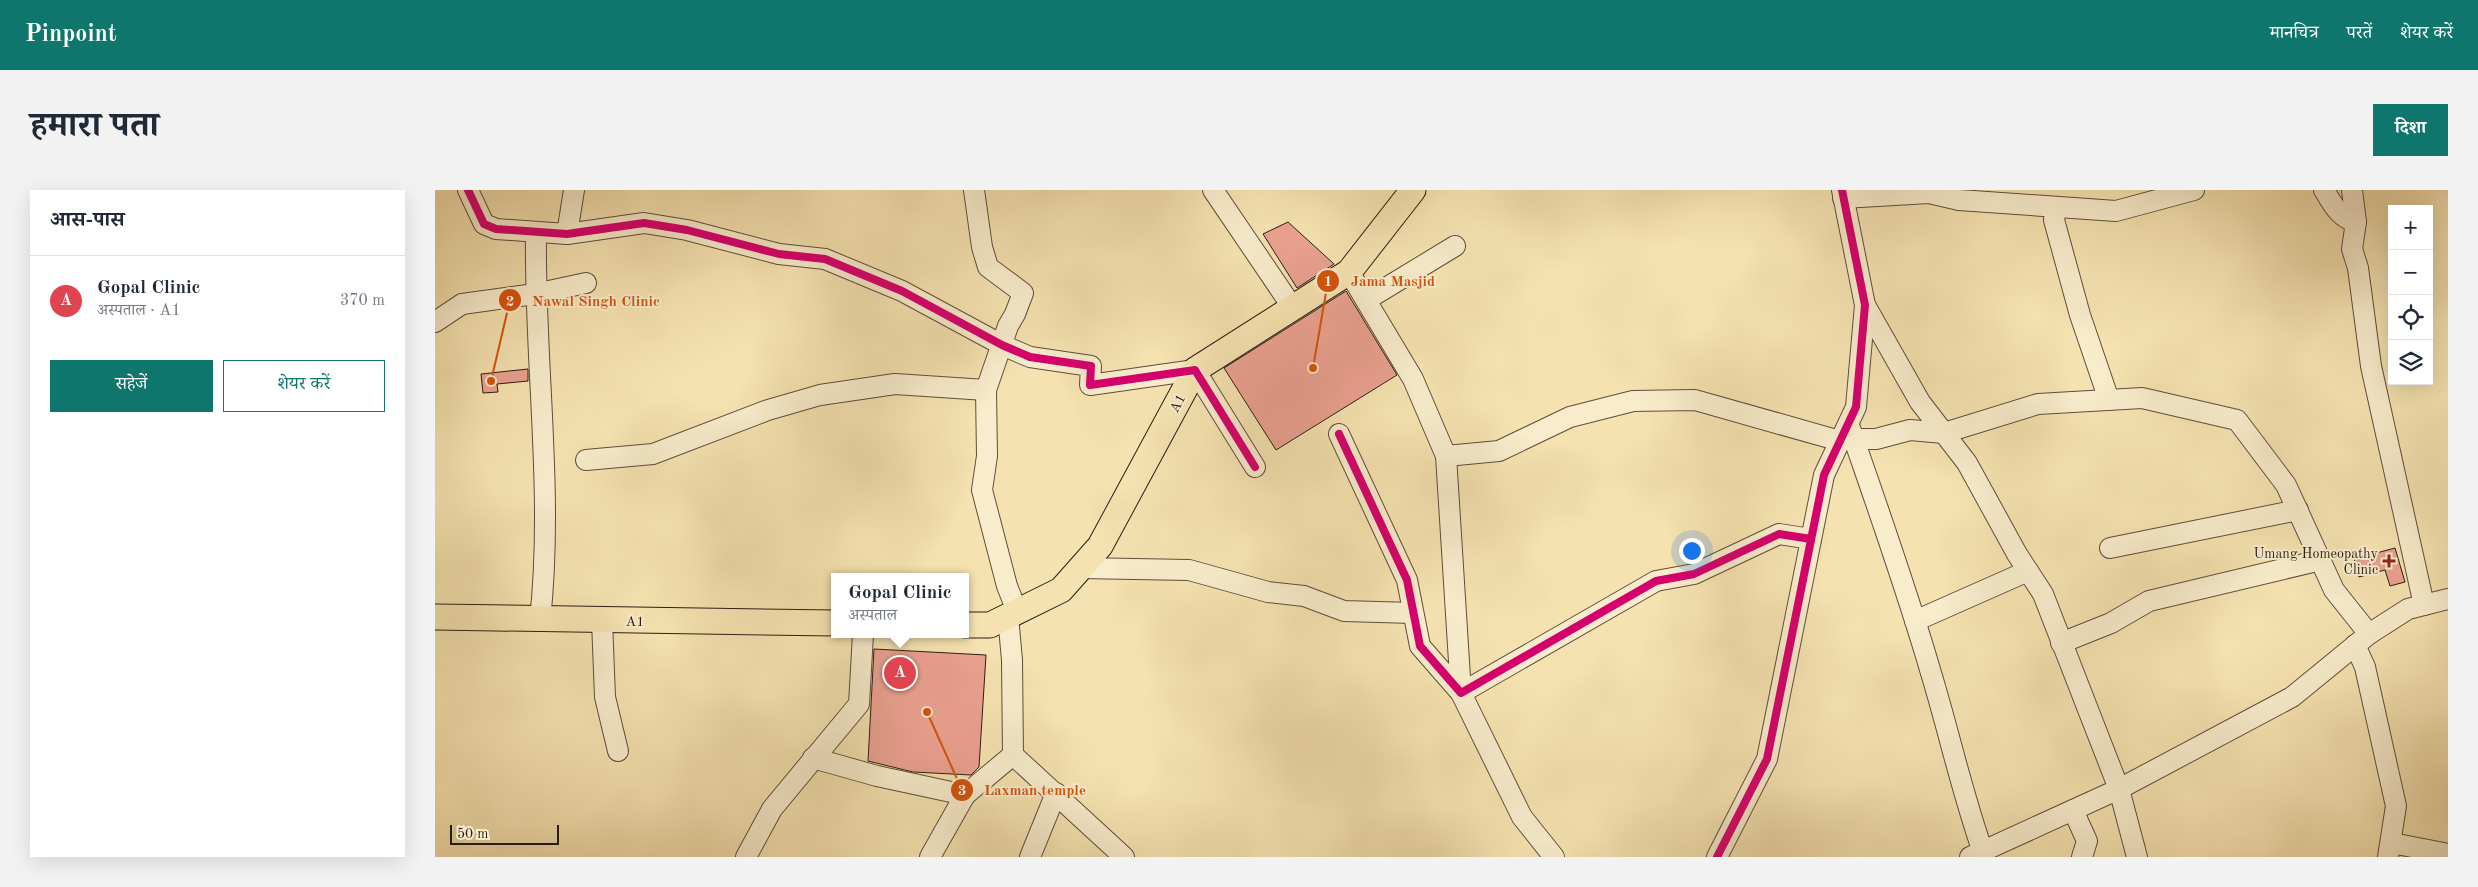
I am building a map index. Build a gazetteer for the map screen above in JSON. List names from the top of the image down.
{
  "streets": {
    "main road": ["A1"]
  },
  "places": {
    "other": ["Jama Masjid", "Nawal Singh Clinic", "Laxman temple"],
    "health": ["Umang Homeopathy Clinic"]
  },
  "scale_bar": "50 m",
  "page": {
    "header": "Pinpoint",
    "nav": ["मानचित्र", "परतें", "शेयर करें"],
    "title": "हमारा पता",
    "buttons": [
      "दिशा",
      ["सहेजें", "शेयर करें"]
    ],
    "heading": "आस-पास",
    "map_buttons": ["+", "−"],
    "list": [
      {
        "mark": "A",
        "name": "Gopal Clinic",
        "note": "अस्पताल · A1",
        "value": "370 m"
      }
    ],
    "popup": ["Gopal Clinic", "अस्पताल"],
    "pins": "A",
    "scale": "50 m"
  }
}
